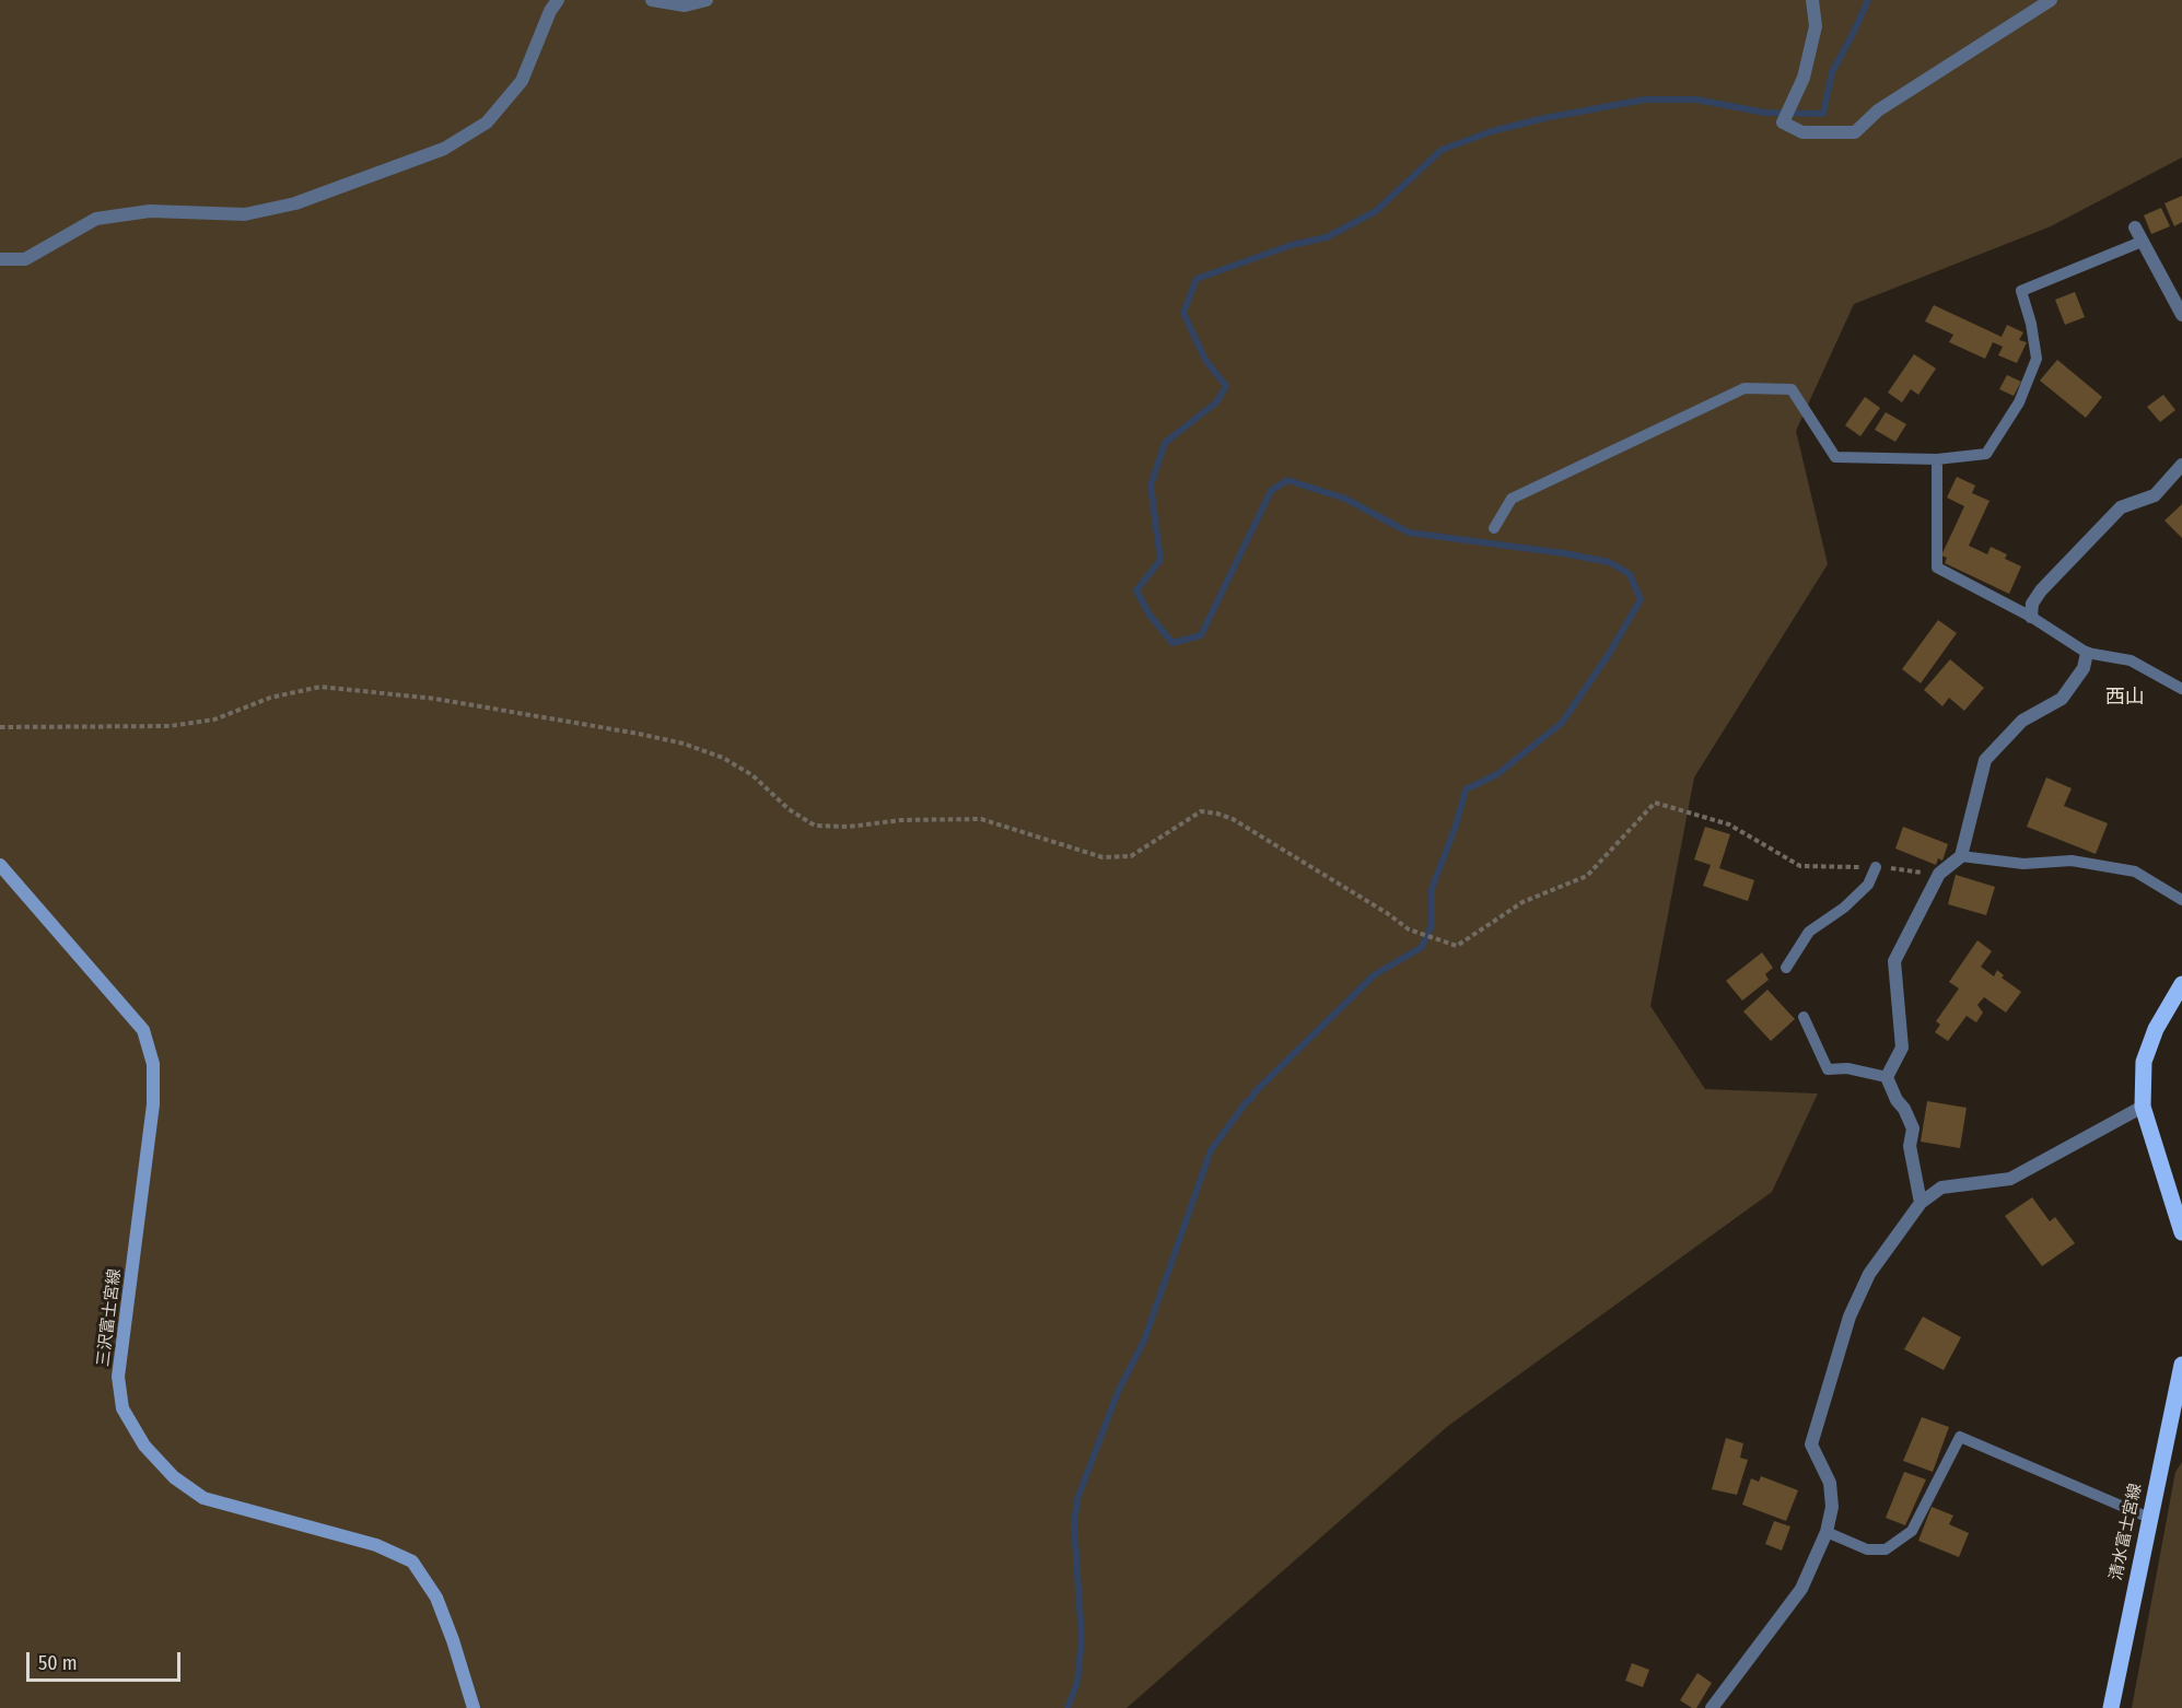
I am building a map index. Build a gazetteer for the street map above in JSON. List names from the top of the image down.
{
  "streets": {
    "main road": ["三沢富士宮線", "清水富士宮線"]
  },
  "districts": ["西山"],
  "scale_bar": "50 m"
}
